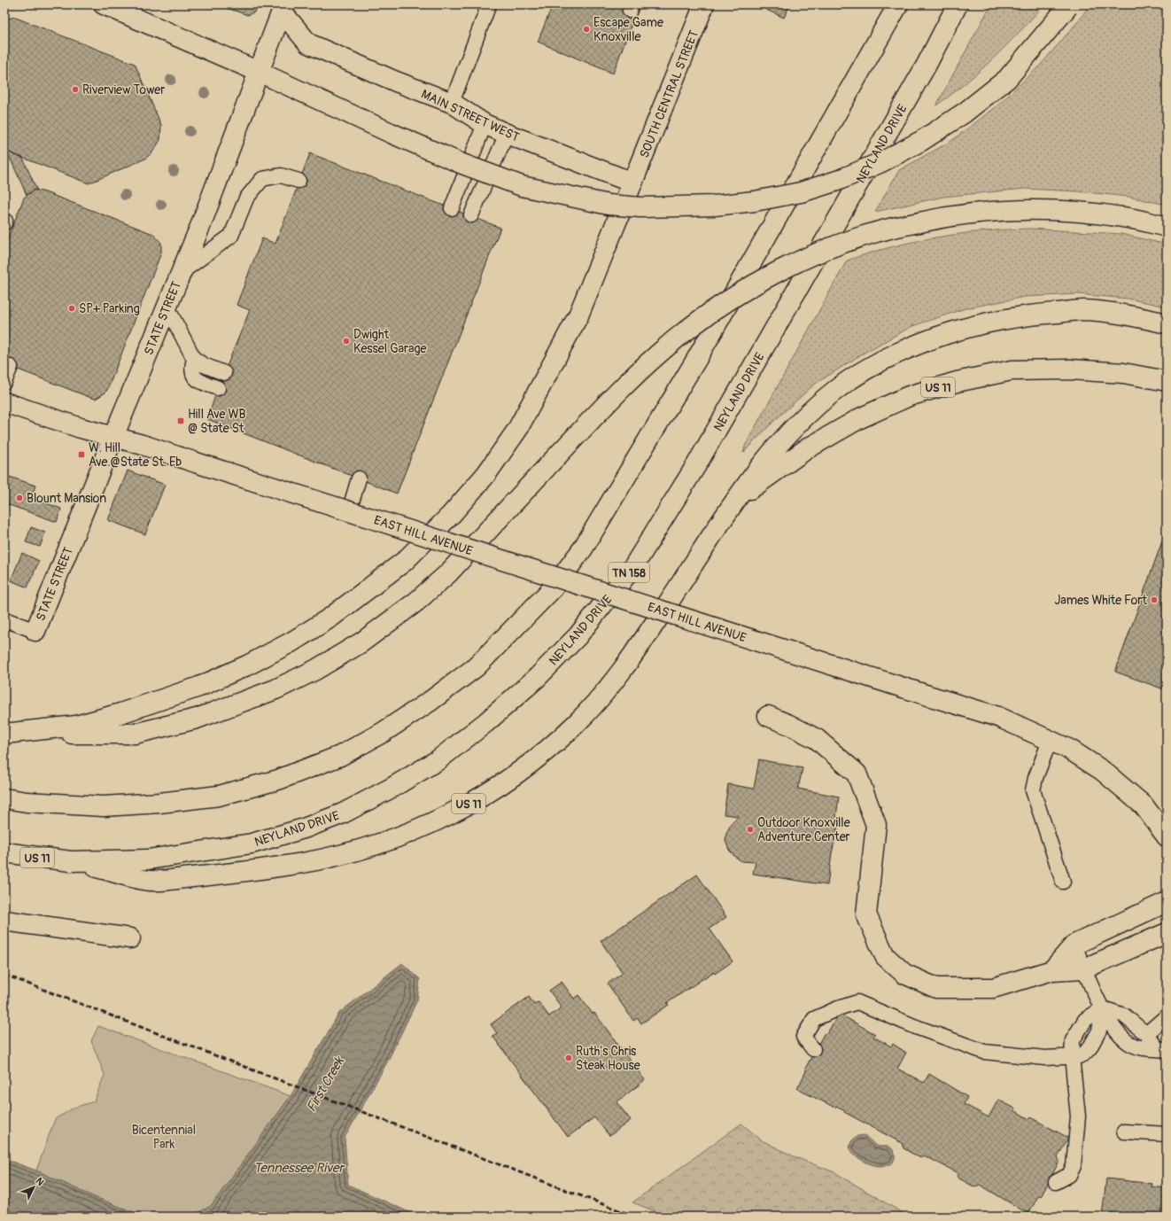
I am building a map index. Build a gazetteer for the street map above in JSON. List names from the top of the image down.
{
  "streets": {
    "main road": [
      "SOUTH CENTRAL STREET",
      "MAIN STREET WEST",
      "NEYLAND DRIVE",
      "STATE STREET",
      "US 11",
      "EAST HILL AVENUE",
      "TN 158"
    ]
  },
  "crossings": [
    ["SOUTH CENTRAL STREET", "MAIN STREET WEST"],
    ["MAIN STREET WEST", "STATE STREET"],
    ["NEYLAND DRIVE", "US 11"],
    ["STATE STREET", "EAST HILL AVENUE"]
  ],
  "water": ["First Creek", "Tennessee River"],
  "parks": ["Bicentennial Park"],
  "places": {
    "other": [
      "Escape Game Knoxville",
      "Riverview Tower",
      "SP+ Parking",
      "Dwight Kessel Garage",
      "Blount Mansion",
      "James White Fort",
      "Outdoor Knoxville Adventure Center",
      "Ruth's Chris Steak House"
    ],
    "transit": ["Hill Ave WB @ State St", "W. Hill Ave.@State St. Eb"]
  },
  "north": "top right"
}
